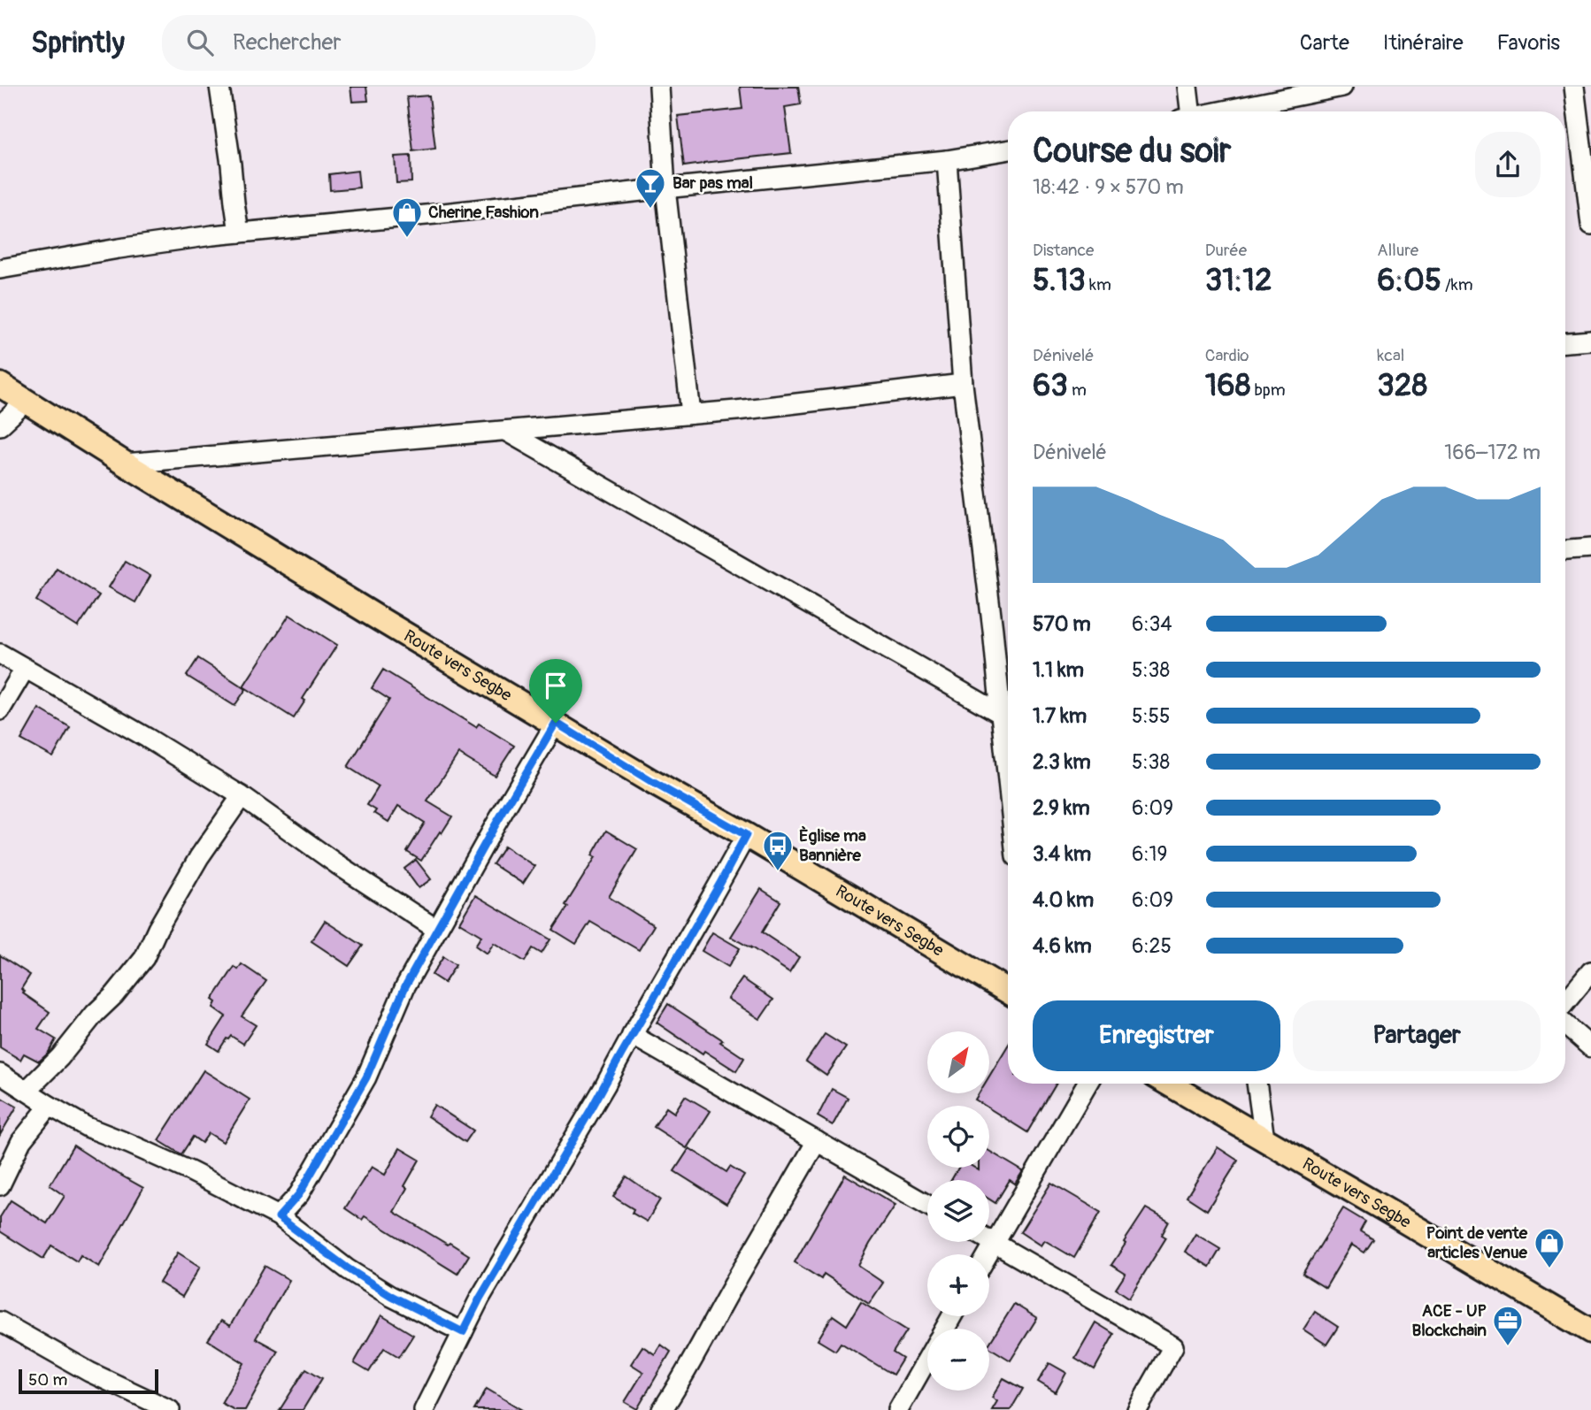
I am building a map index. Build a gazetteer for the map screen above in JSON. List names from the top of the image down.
{
  "streets": {
    "main road": ["Route vers Segbe"]
  },
  "places": {
    "bar": ["Bar pas mal"],
    "shop": ["Cherine Fashion", "Point de vente articles Venue"],
    "bus stop": ["Èglise ma Bannière"],
    "office": ["ACE - UP Blockchain"]
  },
  "scale_bar": "50 m",
  "north": "top right",
  "page": {
    "header": "Sprintly",
    "search": "Rechercher",
    "nav": ["Carte", "Itinéraire", "Favoris"],
    "heading": ["Course du soir", "18:42 · 9 × 570 m"],
    "stats": [
      ["Distance", "5.13 km"],
      ["Durée", "31:12"],
      ["Allure", "6:05 /km"],
      ["Dénivelé", "63 m"],
      ["Cardio", "168 bpm"],
      ["kcal", "328"]
    ],
    "chart": ["Dénivelé", "166–172 m"],
    "list": [
      {
        "name": "570 m",
        "note": "6:34"
      },
      {
        "name": "1.1 km",
        "note": "5:38"
      },
      {
        "name": "1.7 km",
        "note": "5:55"
      },
      {
        "name": "2.3 km",
        "note": "5:38"
      },
      {
        "name": "2.9 km",
        "note": "6:09"
      },
      {
        "name": "3.4 km",
        "note": "6:19"
      },
      {
        "name": "4.0 km",
        "note": "6:09"
      },
      {
        "name": "4.6 km",
        "note": "6:25"
      }
    ],
    "buttons": ["Enregistrer", "Partager"],
    "map_buttons": ["+", "−"],
    "scale": "50 m"
  }
}
